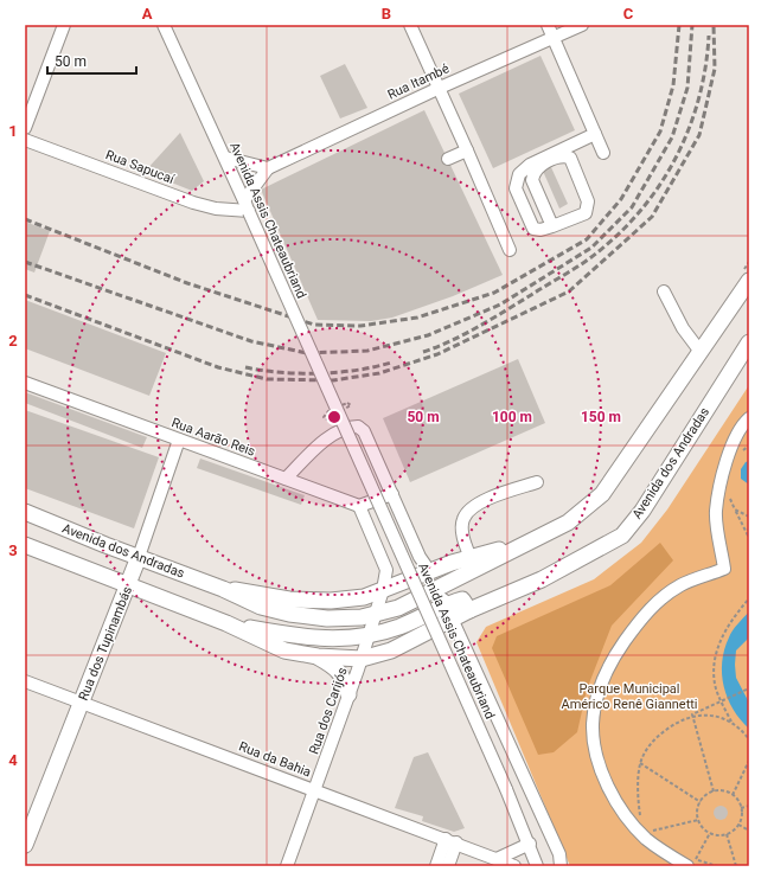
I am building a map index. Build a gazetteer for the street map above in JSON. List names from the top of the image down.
{
  "streets": {
    "main road": ["Avenida dos Andradas", "Rua dos Tupinambás"],
    "street": [
      "Rua Itambé",
      "Rua Sapucaí",
      "Avenida Assis Chateaubriand",
      "Rua Aarão Reis",
      "Rua dos Carijós",
      "Rua da Bahia"
    ]
  },
  "crossings": [
    ["Rua Itambé", "Rua Sapucaí"],
    ["Rua Itambé", "Avenida Assis Chateaubriand"],
    ["Rua Sapucaí", "Avenida Assis Chateaubriand"],
    ["Avenida Assis Chateaubriand", "Rua Aarão Reis"],
    ["Avenida Assis Chateaubriand", "Avenida dos Andradas"],
    ["Rua Aarão Reis", "Rua dos Tupinambás"],
    ["Avenida dos Andradas", "Rua dos Tupinambás"],
    ["Avenida dos Andradas", "Rua dos Carijós"],
    ["Rua dos Tupinambás", "Rua da Bahia"],
    ["Rua dos Carijós", "Rua da Bahia"]
  ],
  "parks": ["Parque Municipal Américo Renê Giannetti"],
  "scale_bar": "50 m",
  "grid": {
    "columns": ["A", "B", "C"],
    "rows": [
      "1",
      "2",
      "3",
      "4"
    ]
  },
  "rings": ["50 m", "100 m", "150 m"]
}
